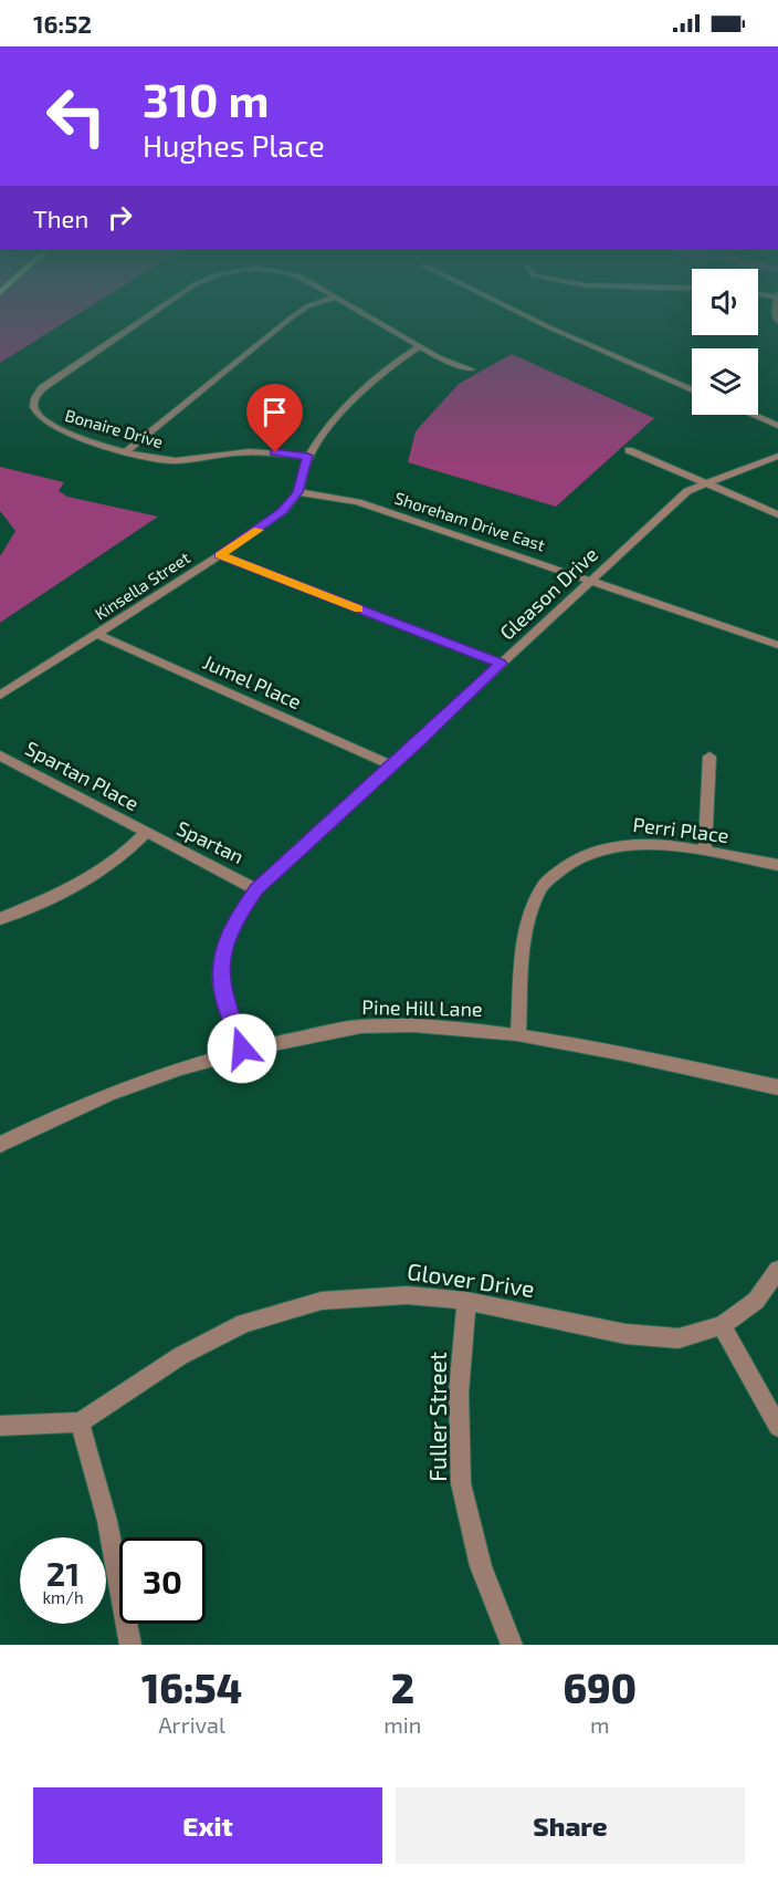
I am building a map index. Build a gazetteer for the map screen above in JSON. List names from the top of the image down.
{
  "streets": {
    "street": [
      "Bonaire Drive",
      "Shoreham Drive East",
      "Kinsella Street",
      "Gleason Drive",
      "Jumel Place",
      "Spartan Place",
      "Perri Place",
      "Spartan",
      "Pine Hill Lane",
      "Glover Drive",
      "Fuller Street"
    ]
  },
  "crossings": [
    ["Bonaire Drive", "Kinsella Street"],
    ["Shoreham Drive East", "Kinsella Street"],
    ["Shoreham Drive East", "Gleason Drive"],
    ["Kinsella Street", "Jumel Place"],
    ["Gleason Drive", "Jumel Place"],
    ["Gleason Drive", "Spartan"],
    ["Gleason Drive", "Pine Hill Lane"],
    ["Spartan Place", "Spartan"],
    ["Perri Place", "Pine Hill Lane"],
    ["Glover Drive", "Fuller Street"]
  ],
  "page": {
    "status": "16:52",
    "turn": ["310 m", "Hughes Place"],
    "then": "Then",
    "speed": "21 km/h",
    "limit": "30",
    "eta": [
      "16:54",
      "Arrival",
      "2",
      "min",
      "690",
      "m"
    ],
    "buttons": ["Exit", "Share"]
  }
}
